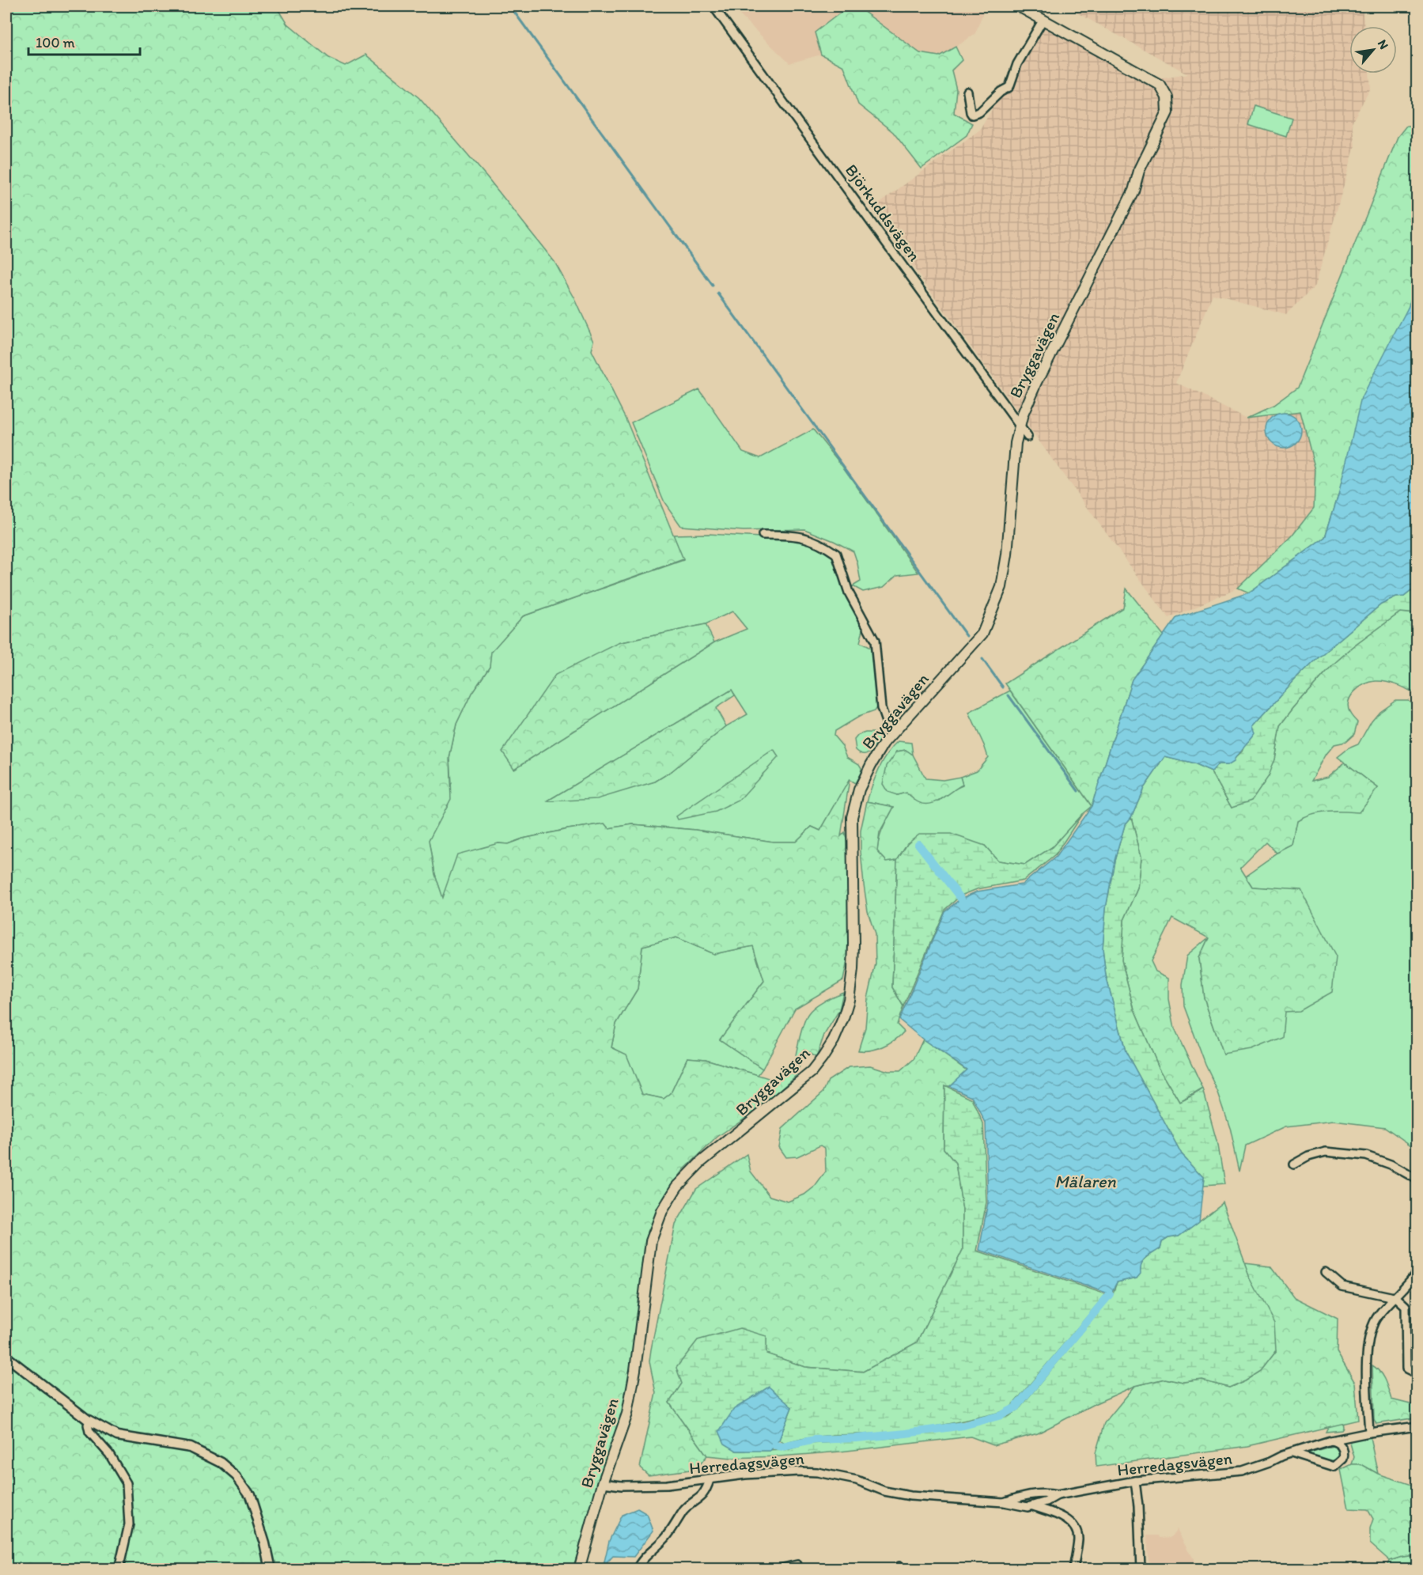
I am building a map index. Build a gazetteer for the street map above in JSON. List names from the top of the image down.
{
  "streets": {
    "main road": ["Bryggavägen"],
    "street": ["Björkuddsvägen", "Herredagsvägen"]
  },
  "crossings": [
    ["Björkuddsvägen", "Bryggavägen"],
    ["Bryggavägen", "Herredagsvägen"]
  ],
  "water": ["Mälaren"],
  "scale_bar": "100 m",
  "north": "top right"
}
